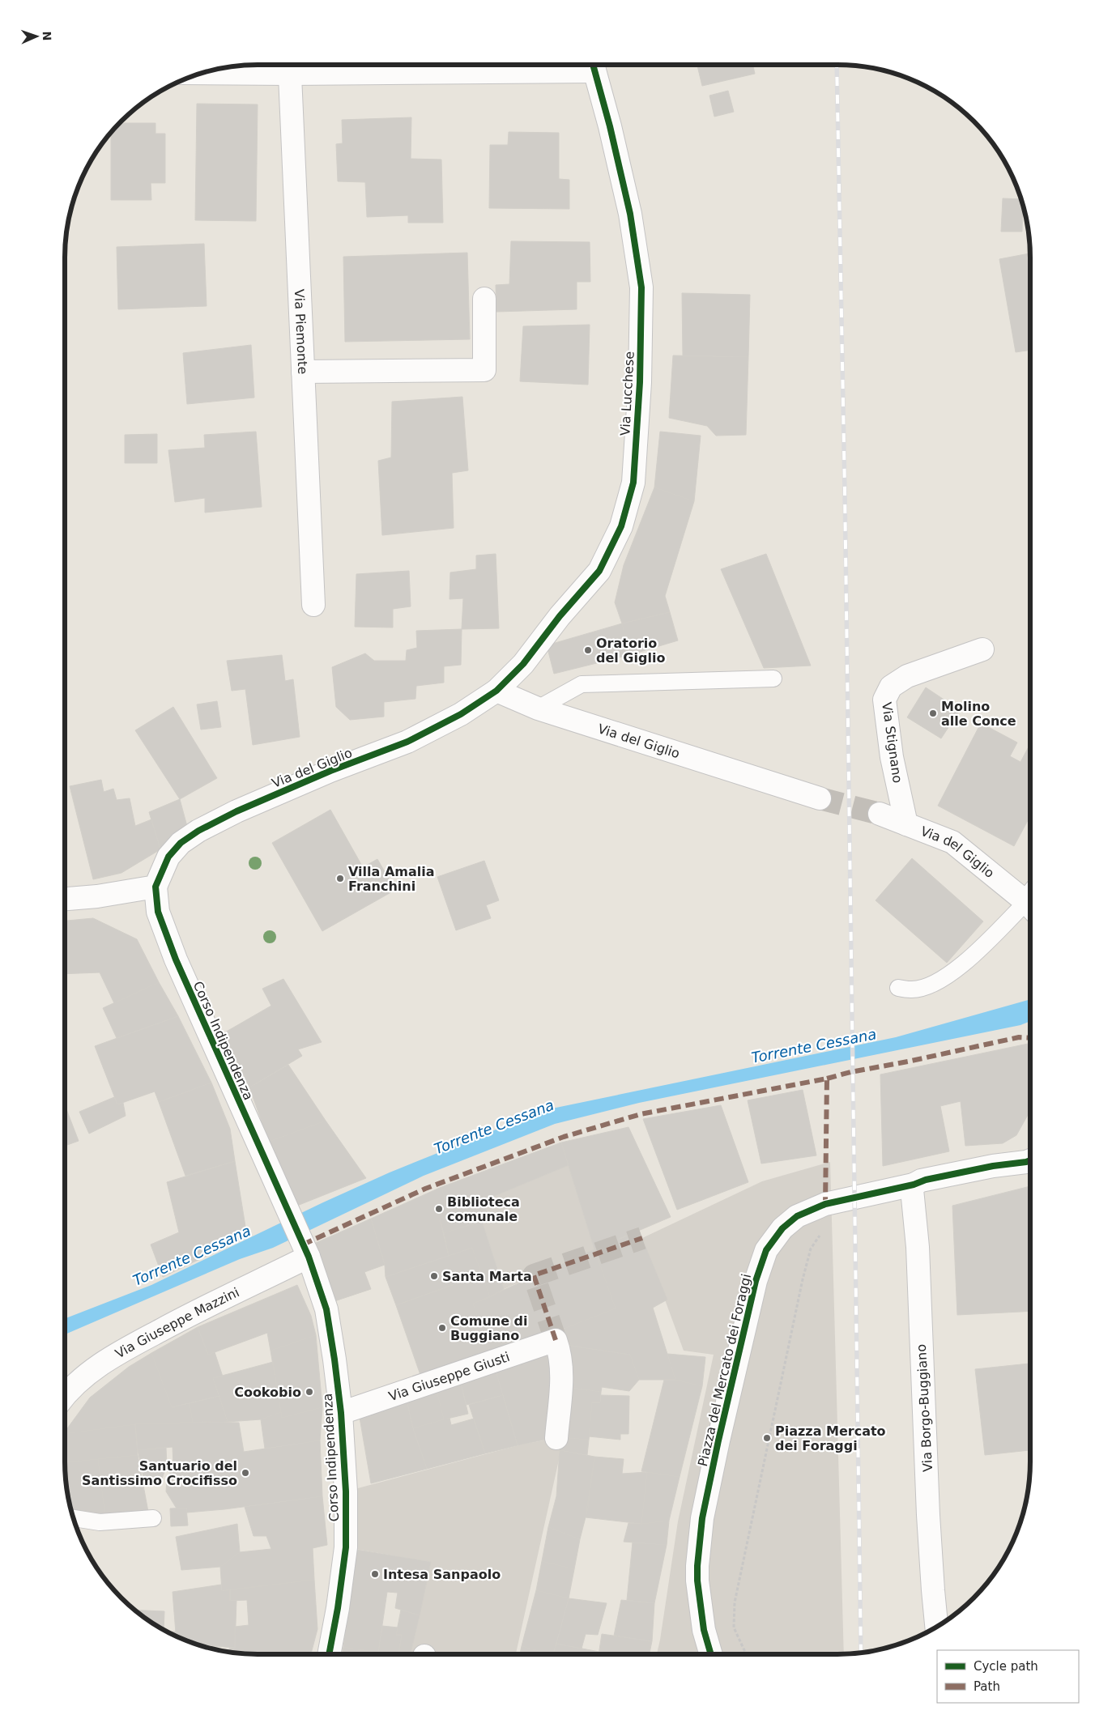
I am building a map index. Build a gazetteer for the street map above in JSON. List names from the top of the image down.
{
  "streets": {
    "street": [
      "Via Piemonte",
      "Via Lucchese",
      "Via del Giglio",
      "Via Stignano",
      "Corso Indipendenza",
      "Via Giuseppe Mazzini",
      "Piazza del Mercato dei Foraggi",
      "Via Giuseppe Giusti",
      "Via Borgo-Buggiano"
    ]
  },
  "crossings": [
    ["Via Lucchese", "Via del Giglio"],
    ["Via del Giglio", "Via Stignano"],
    ["Via del Giglio", "Corso Indipendenza"],
    ["Corso Indipendenza", "Via Giuseppe Mazzini"],
    ["Corso Indipendenza", "Via Giuseppe Giusti"],
    ["Piazza del Mercato dei Foraggi", "Via Borgo-Buggiano"]
  ],
  "water": ["Torrente Cessana"],
  "places": [
    "Oratorio del Giglio",
    "Molino alle Conce",
    "Villa Amalia Franchini",
    "Biblioteca comunale",
    "Santa Marta",
    "Comune di Buggiano",
    "Cookobio",
    "Piazza Mercato dei Foraggi",
    "Santuario del Santissimo Crocifisso",
    "Intesa Sanpaolo"
  ],
  "legend": ["Cycle path", "Path"],
  "north": "right"
}
